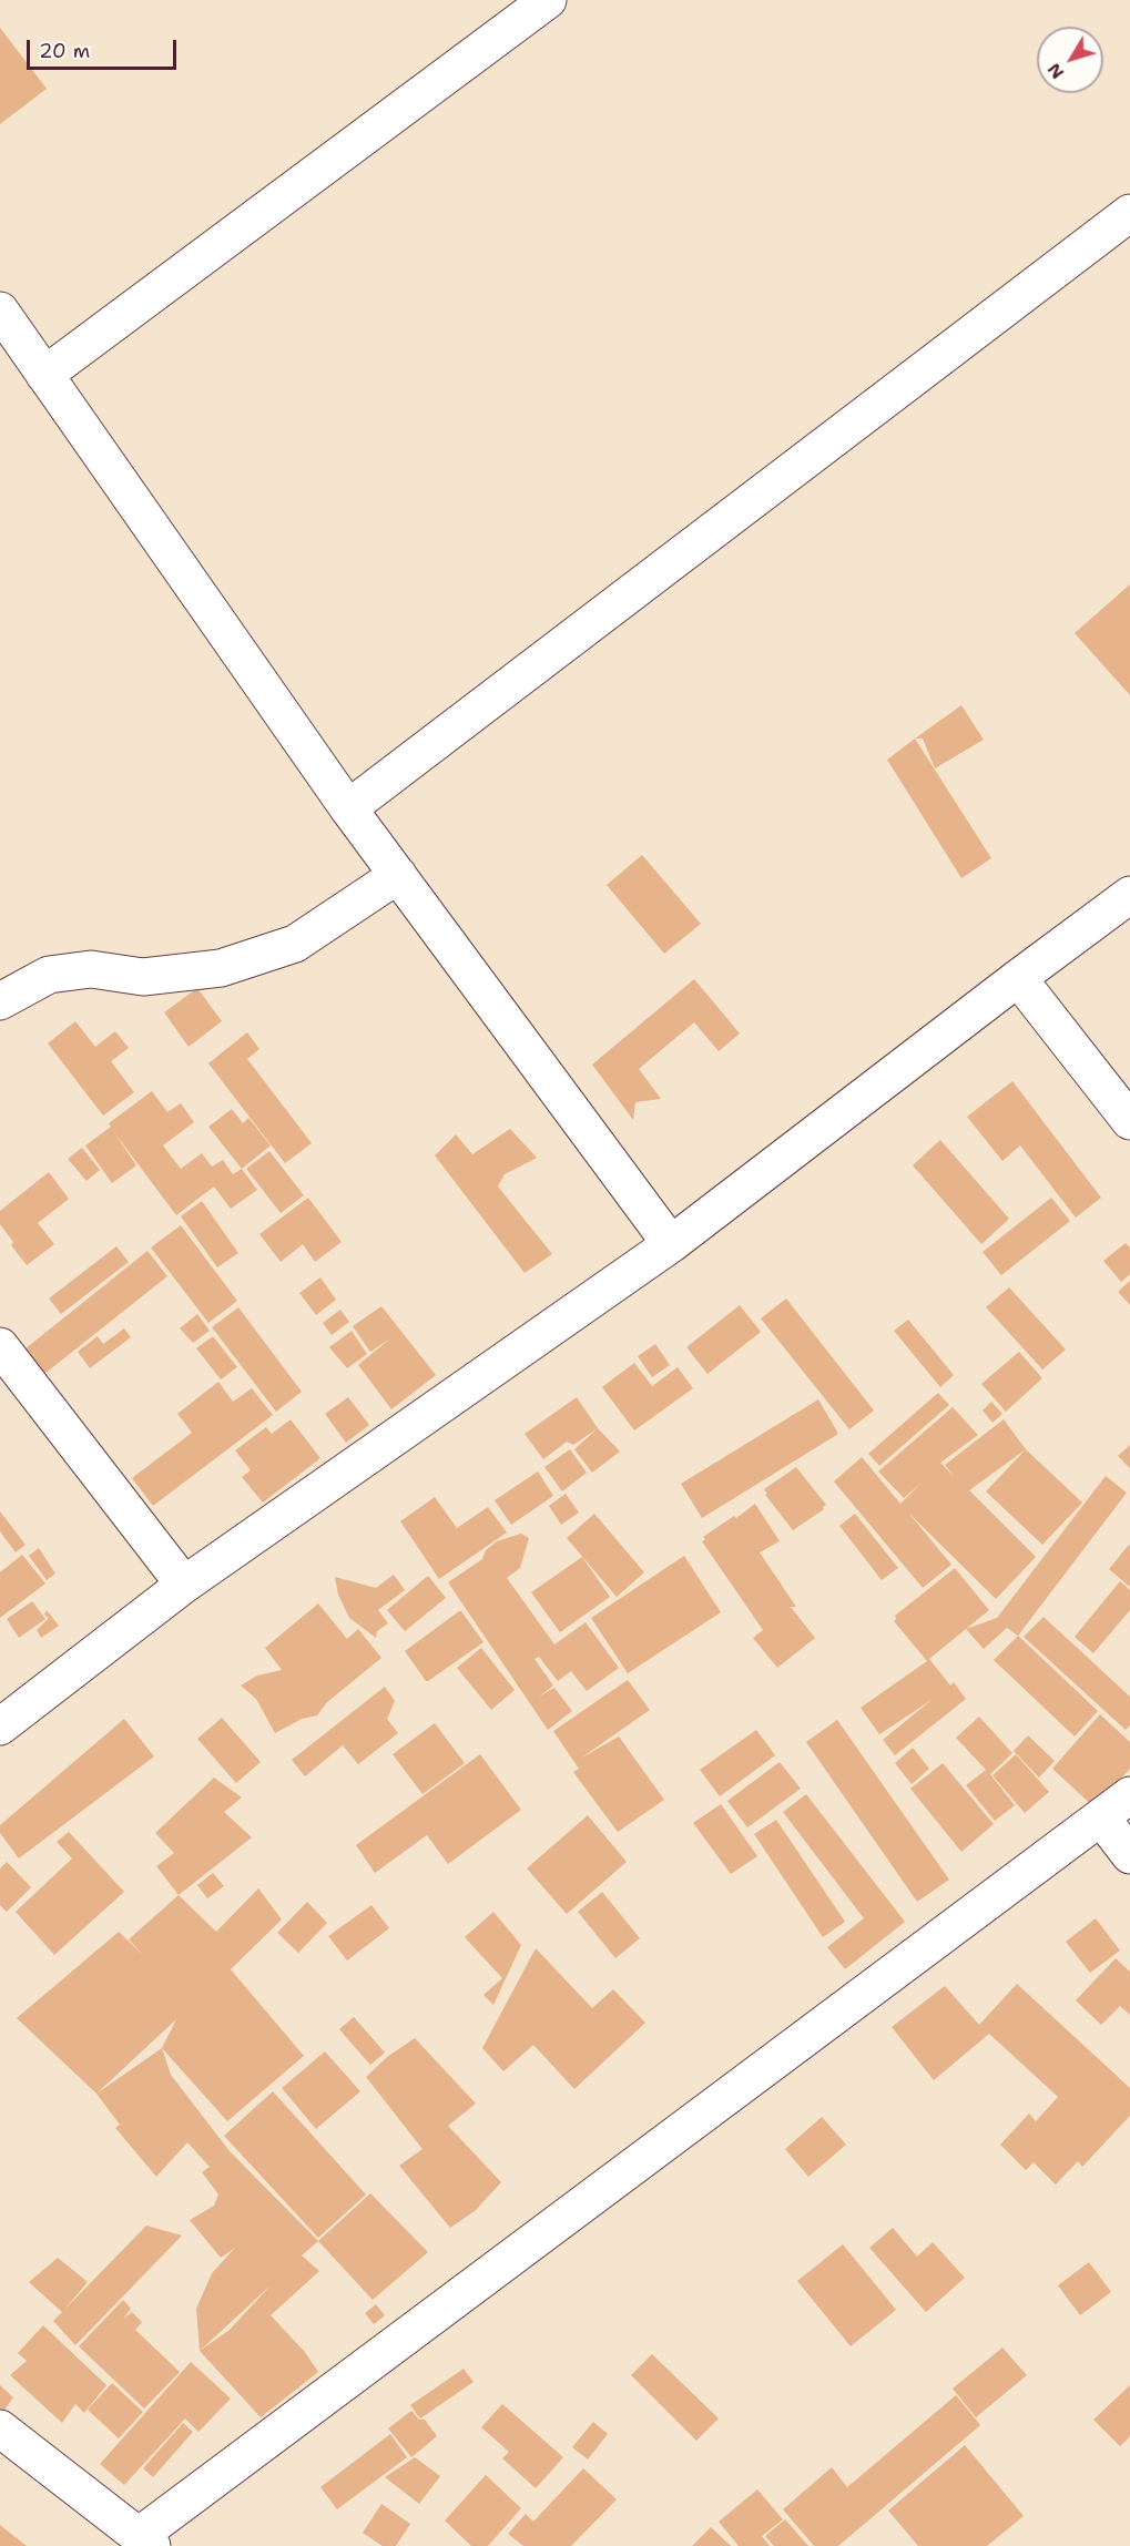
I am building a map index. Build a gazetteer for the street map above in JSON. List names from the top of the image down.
{
  "scale_bar": "20 m",
  "north": "bottom left"
}
